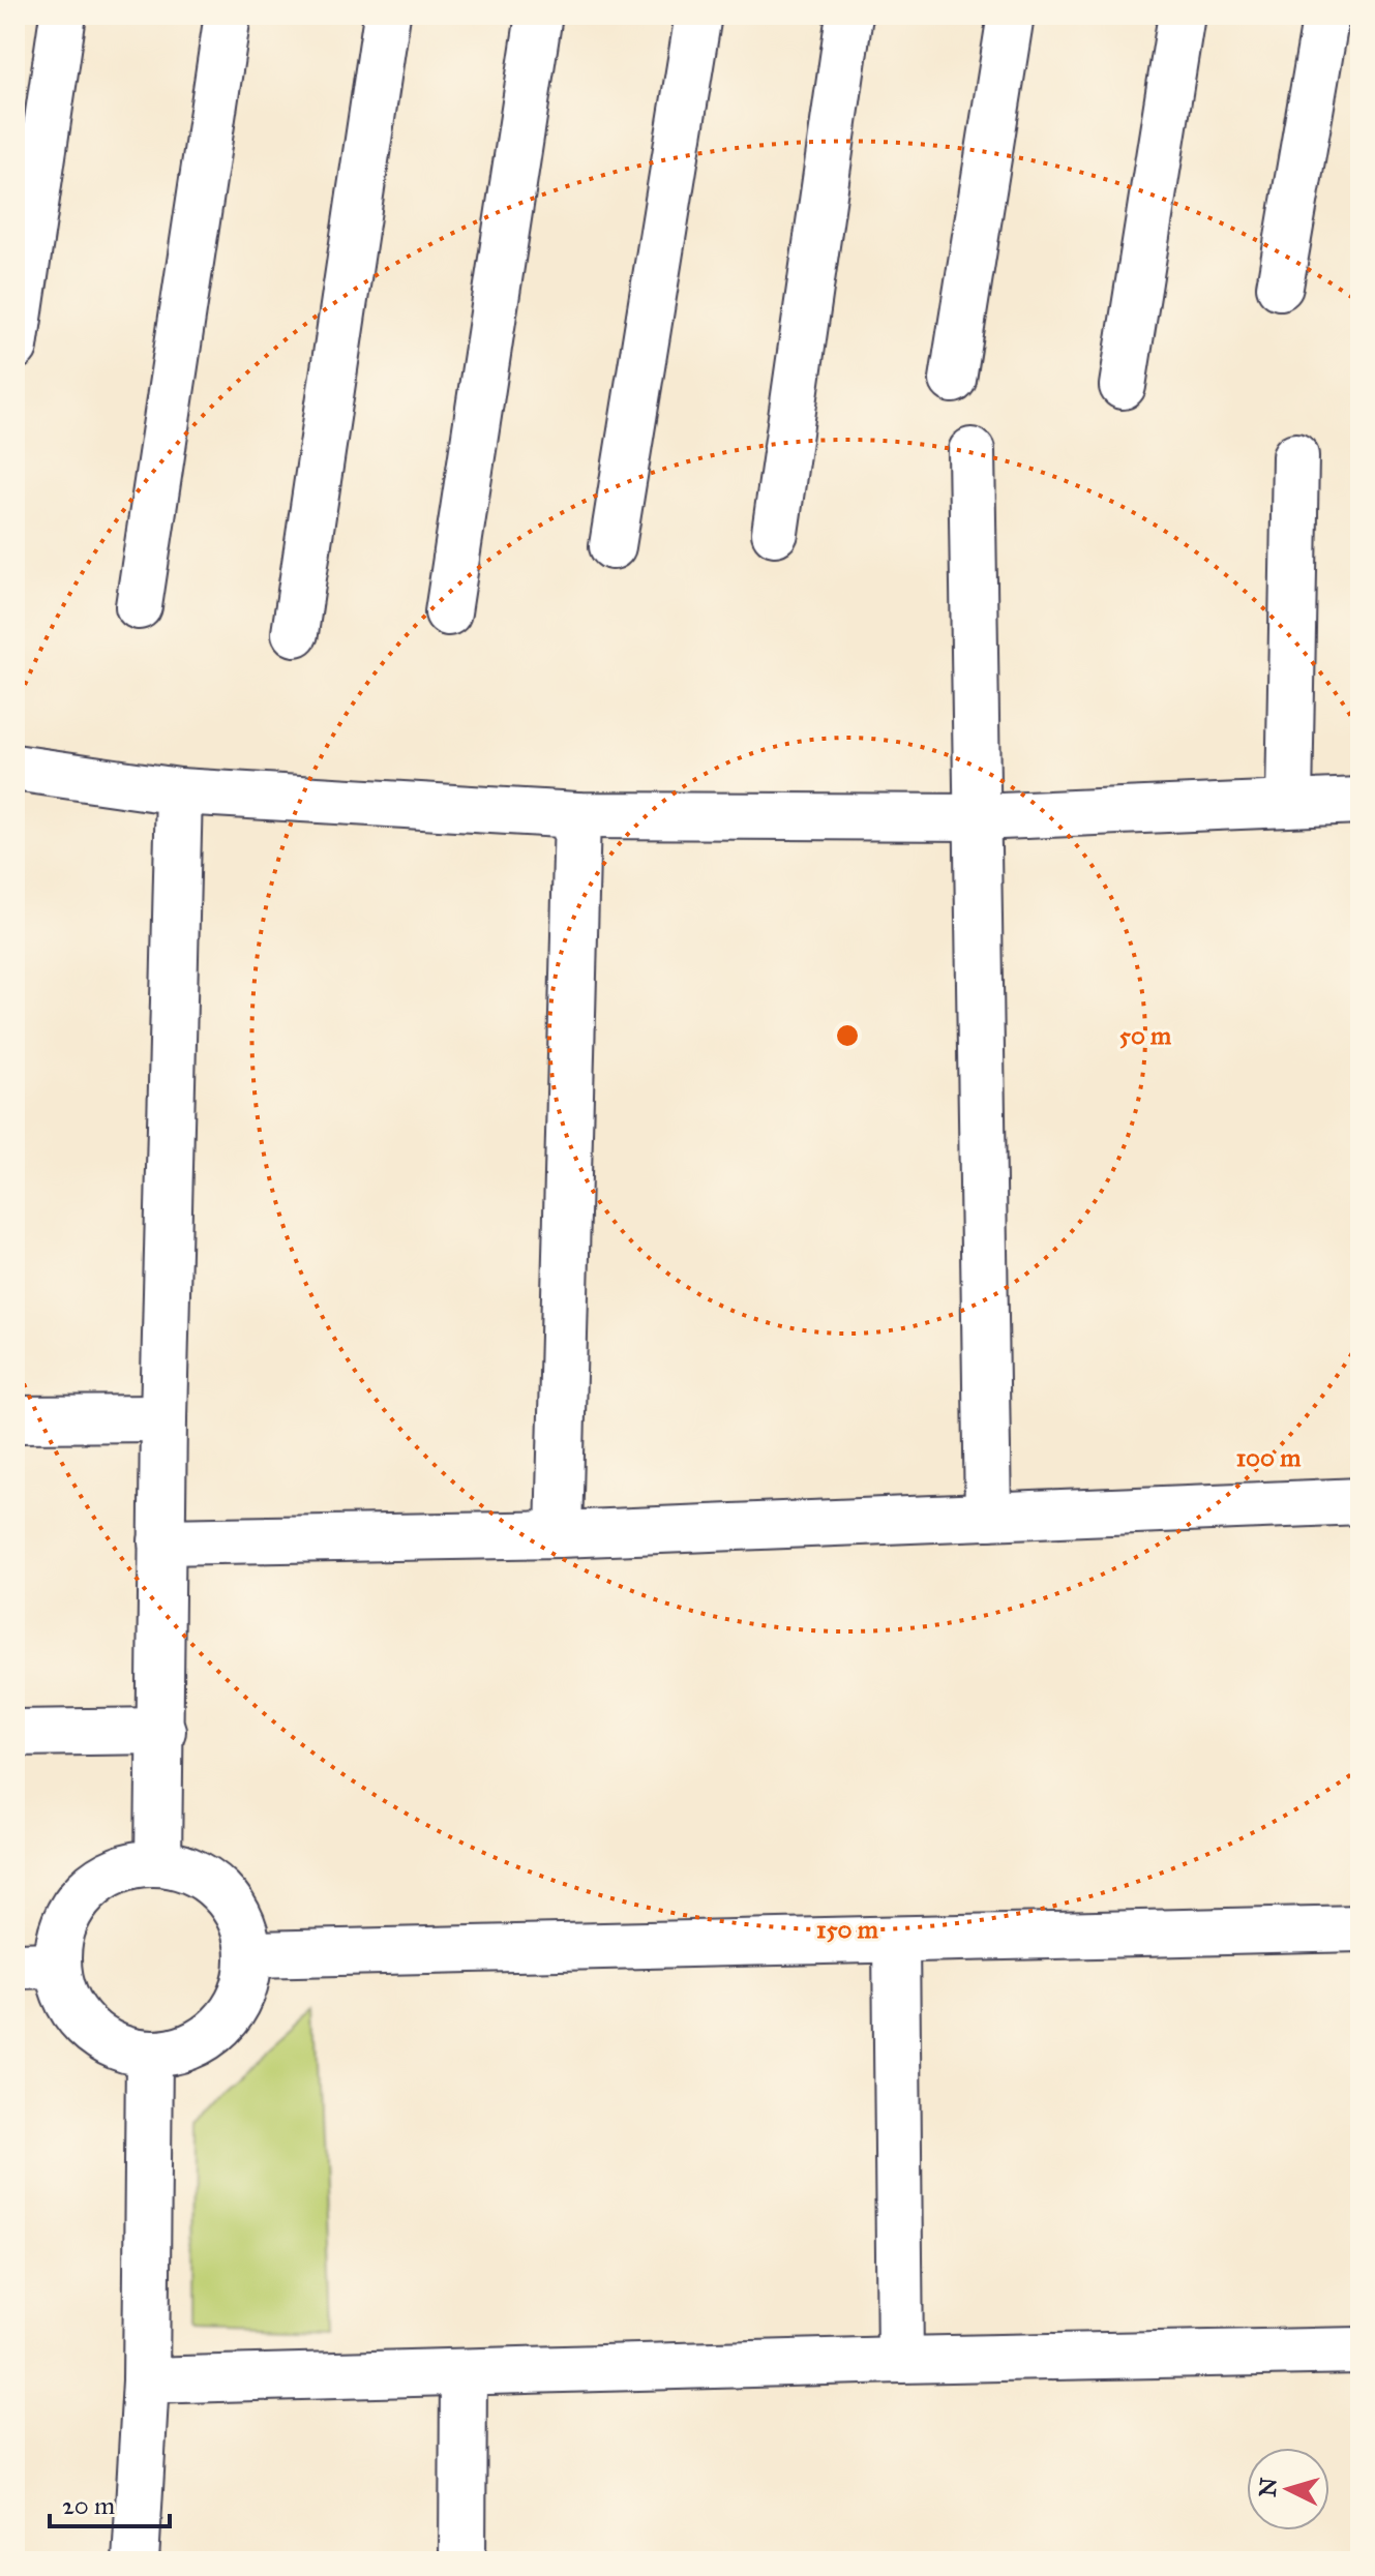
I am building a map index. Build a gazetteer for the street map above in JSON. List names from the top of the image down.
{
  "scale_bar": "20 m",
  "north": "left",
  "rings": ["50 m", "100 m", "150 m"]
}
